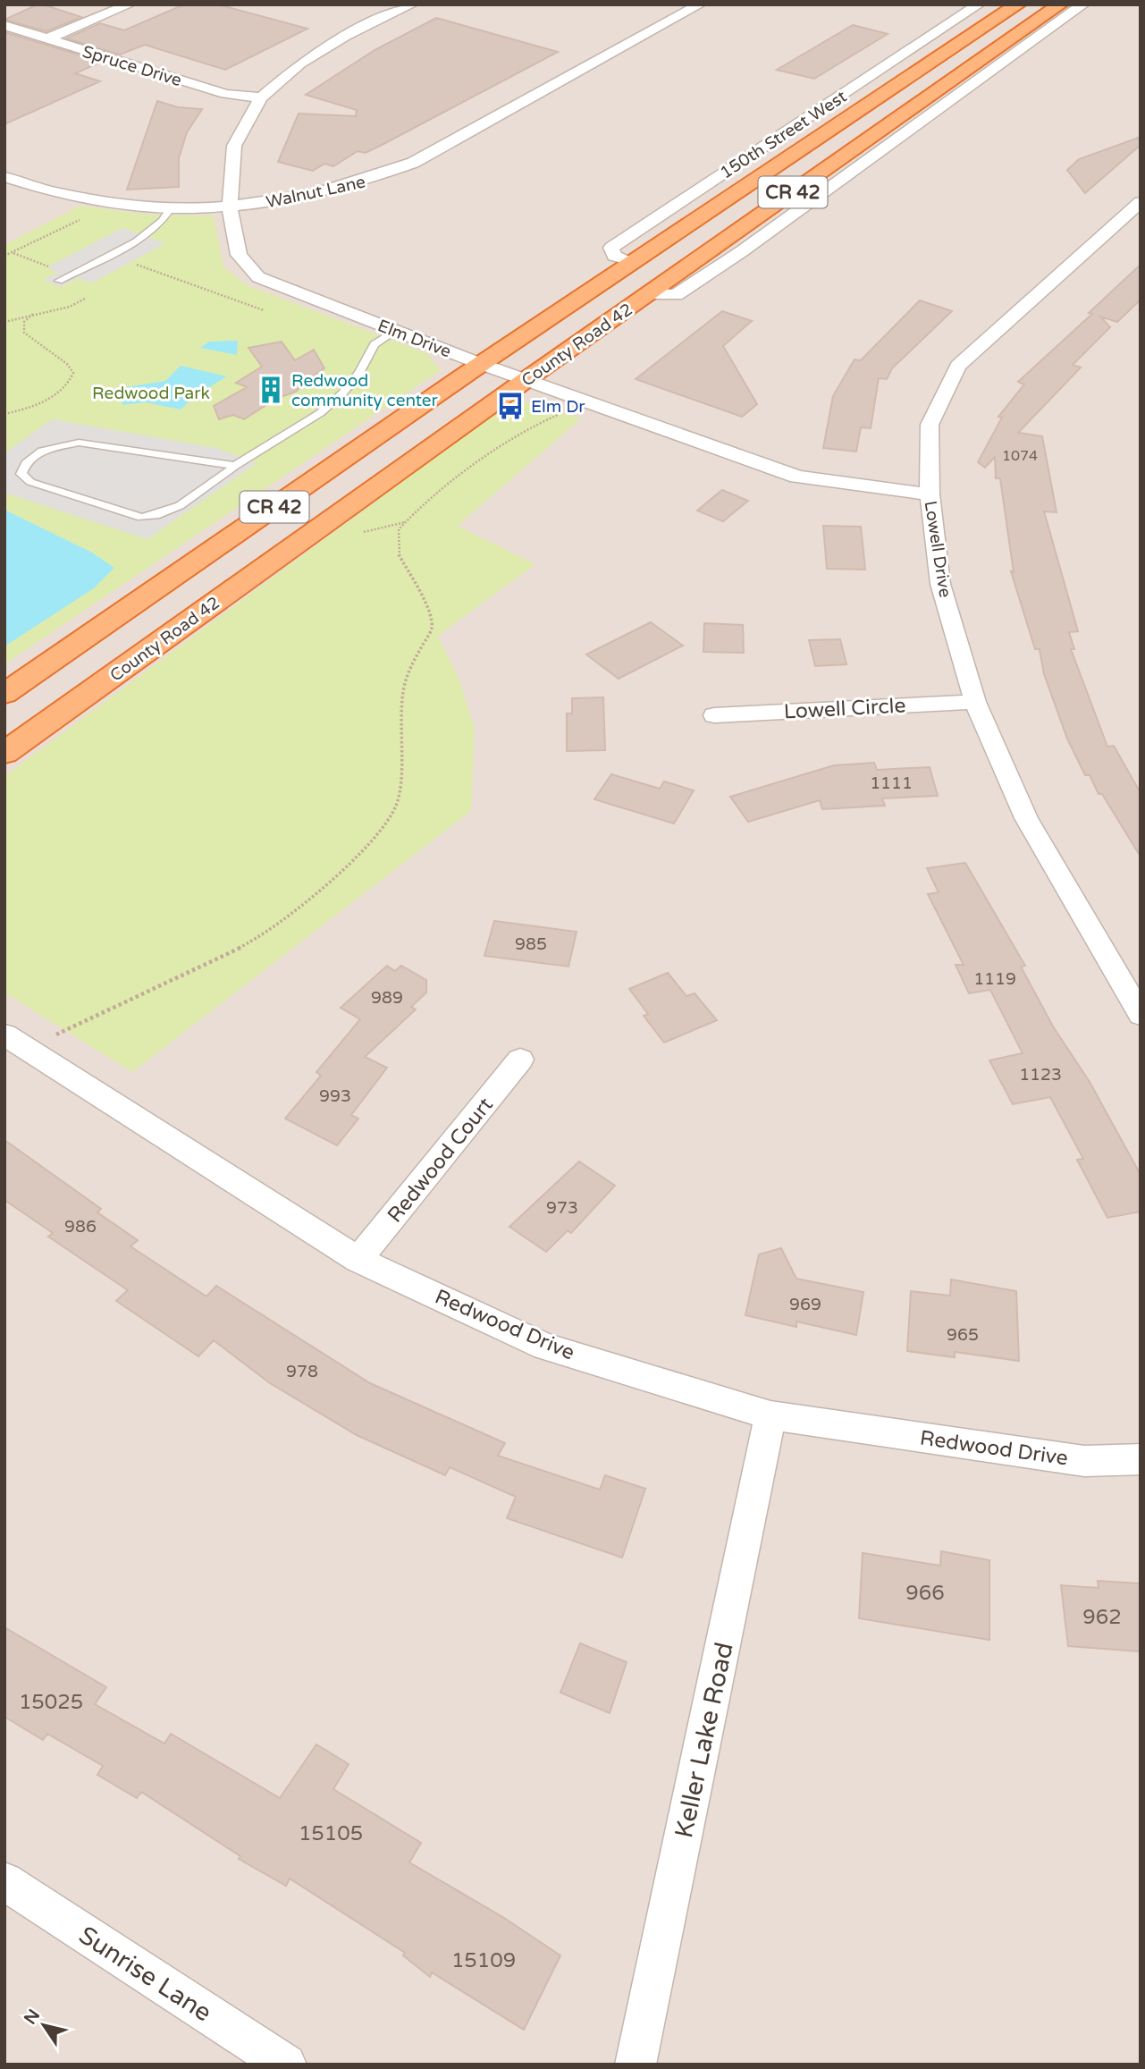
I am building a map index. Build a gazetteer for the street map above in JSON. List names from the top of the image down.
{
  "streets": {
    "highway": ["CR 42", "County Road 42"],
    "street": [
      "Spruce Drive",
      "150th Street West",
      "Walnut Lane",
      "Elm Drive",
      "Lowell Drive",
      "Lowell Circle",
      "Redwood Court",
      "Redwood Drive",
      "Keller Lake Road",
      "Sunrise Lane"
    ]
  },
  "crossings": [
    ["Spruce Drive", "Elm Drive"],
    ["150th Street West", "County Road 42"],
    ["Walnut Lane", "Elm Drive"],
    ["Elm Drive", "County Road 42"],
    ["Elm Drive", "Lowell Drive"],
    ["Lowell Drive", "Lowell Circle"],
    ["Redwood Court", "Redwood Drive"],
    ["Redwood Drive", "Keller Lake Road"]
  ],
  "parks": ["Redwood Park"],
  "places": {
    "building": ["Redwood community center"],
    "bus stop": ["Elm Dr"]
  },
  "house_numbers": [
    "1074",
    "1111",
    "985",
    "1119",
    "989",
    "1123",
    "993",
    "973",
    "986",
    "969",
    "965",
    "978",
    "966",
    "962",
    "15025",
    "15105",
    "15109"
  ],
  "north": "top left"
}
